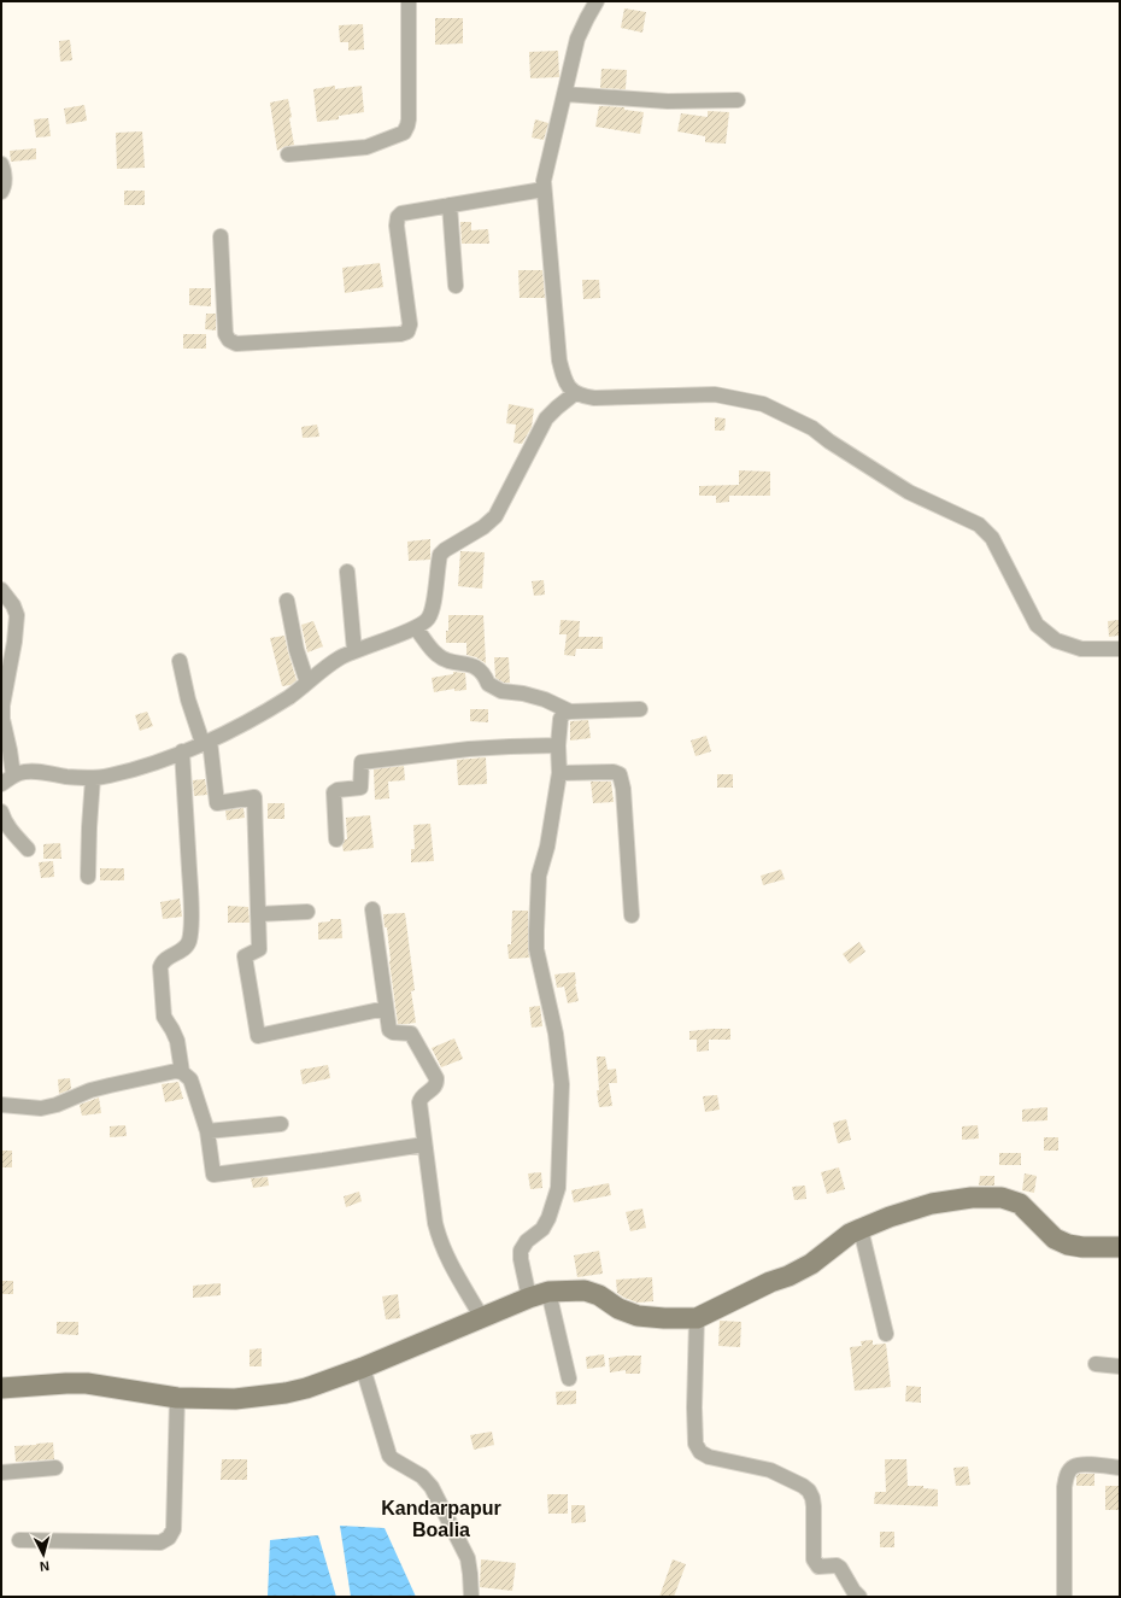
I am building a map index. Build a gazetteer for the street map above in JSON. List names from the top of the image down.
{
  "districts": ["Kandarpapur Boalia"],
  "north": "bottom"
}
